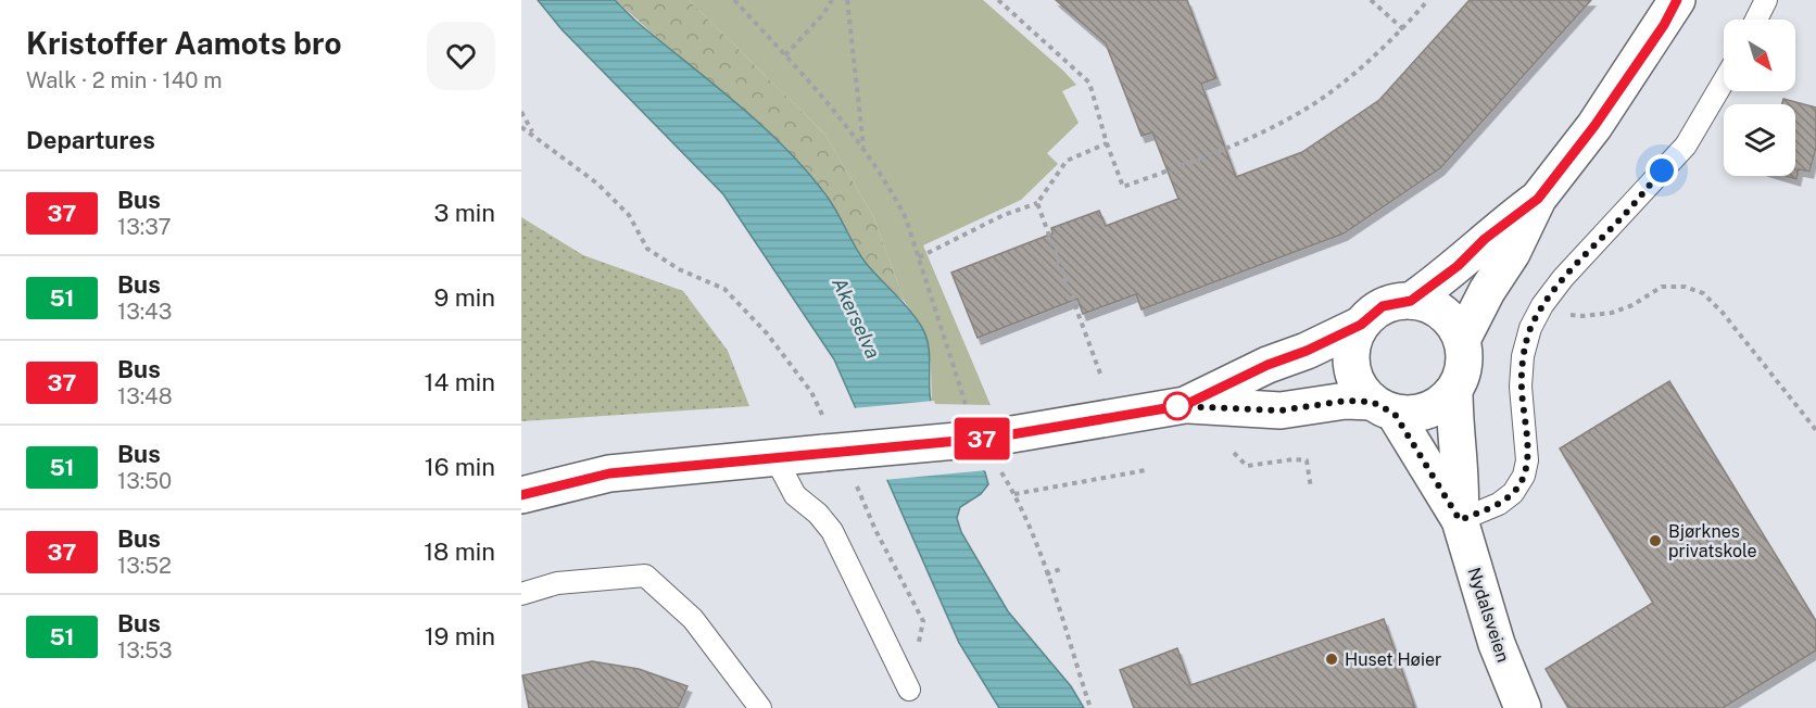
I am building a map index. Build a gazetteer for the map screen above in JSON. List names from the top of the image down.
{
  "streets": {
    "street": ["Nydalsveien"]
  },
  "water": ["Akerselva"],
  "places": ["Bjørknes privatskole", "Huset Høier"],
  "lines": ["bus line 37"],
  "north": "bottom right",
  "page": {
    "heading": [
      ["Kristoffer Aamots bro", "Walk · 2 min · 140 m"],
      "Departures"
    ],
    "on_map": "37",
    "list": [
      {
        "mark": "37",
        "name": "Bus",
        "note": "13:37",
        "value": "3 min"
      },
      {
        "mark": "51",
        "name": "Bus",
        "note": "13:43",
        "value": "9 min"
      },
      {
        "mark": "37",
        "name": "Bus",
        "note": "13:48",
        "value": "14 min"
      },
      {
        "mark": "51",
        "name": "Bus",
        "note": "13:50",
        "value": "16 min"
      },
      {
        "mark": "37",
        "name": "Bus",
        "note": "13:52",
        "value": "18 min"
      },
      {
        "mark": "51",
        "name": "Bus",
        "note": "13:53",
        "value": "19 min"
      }
    ]
  }
}
